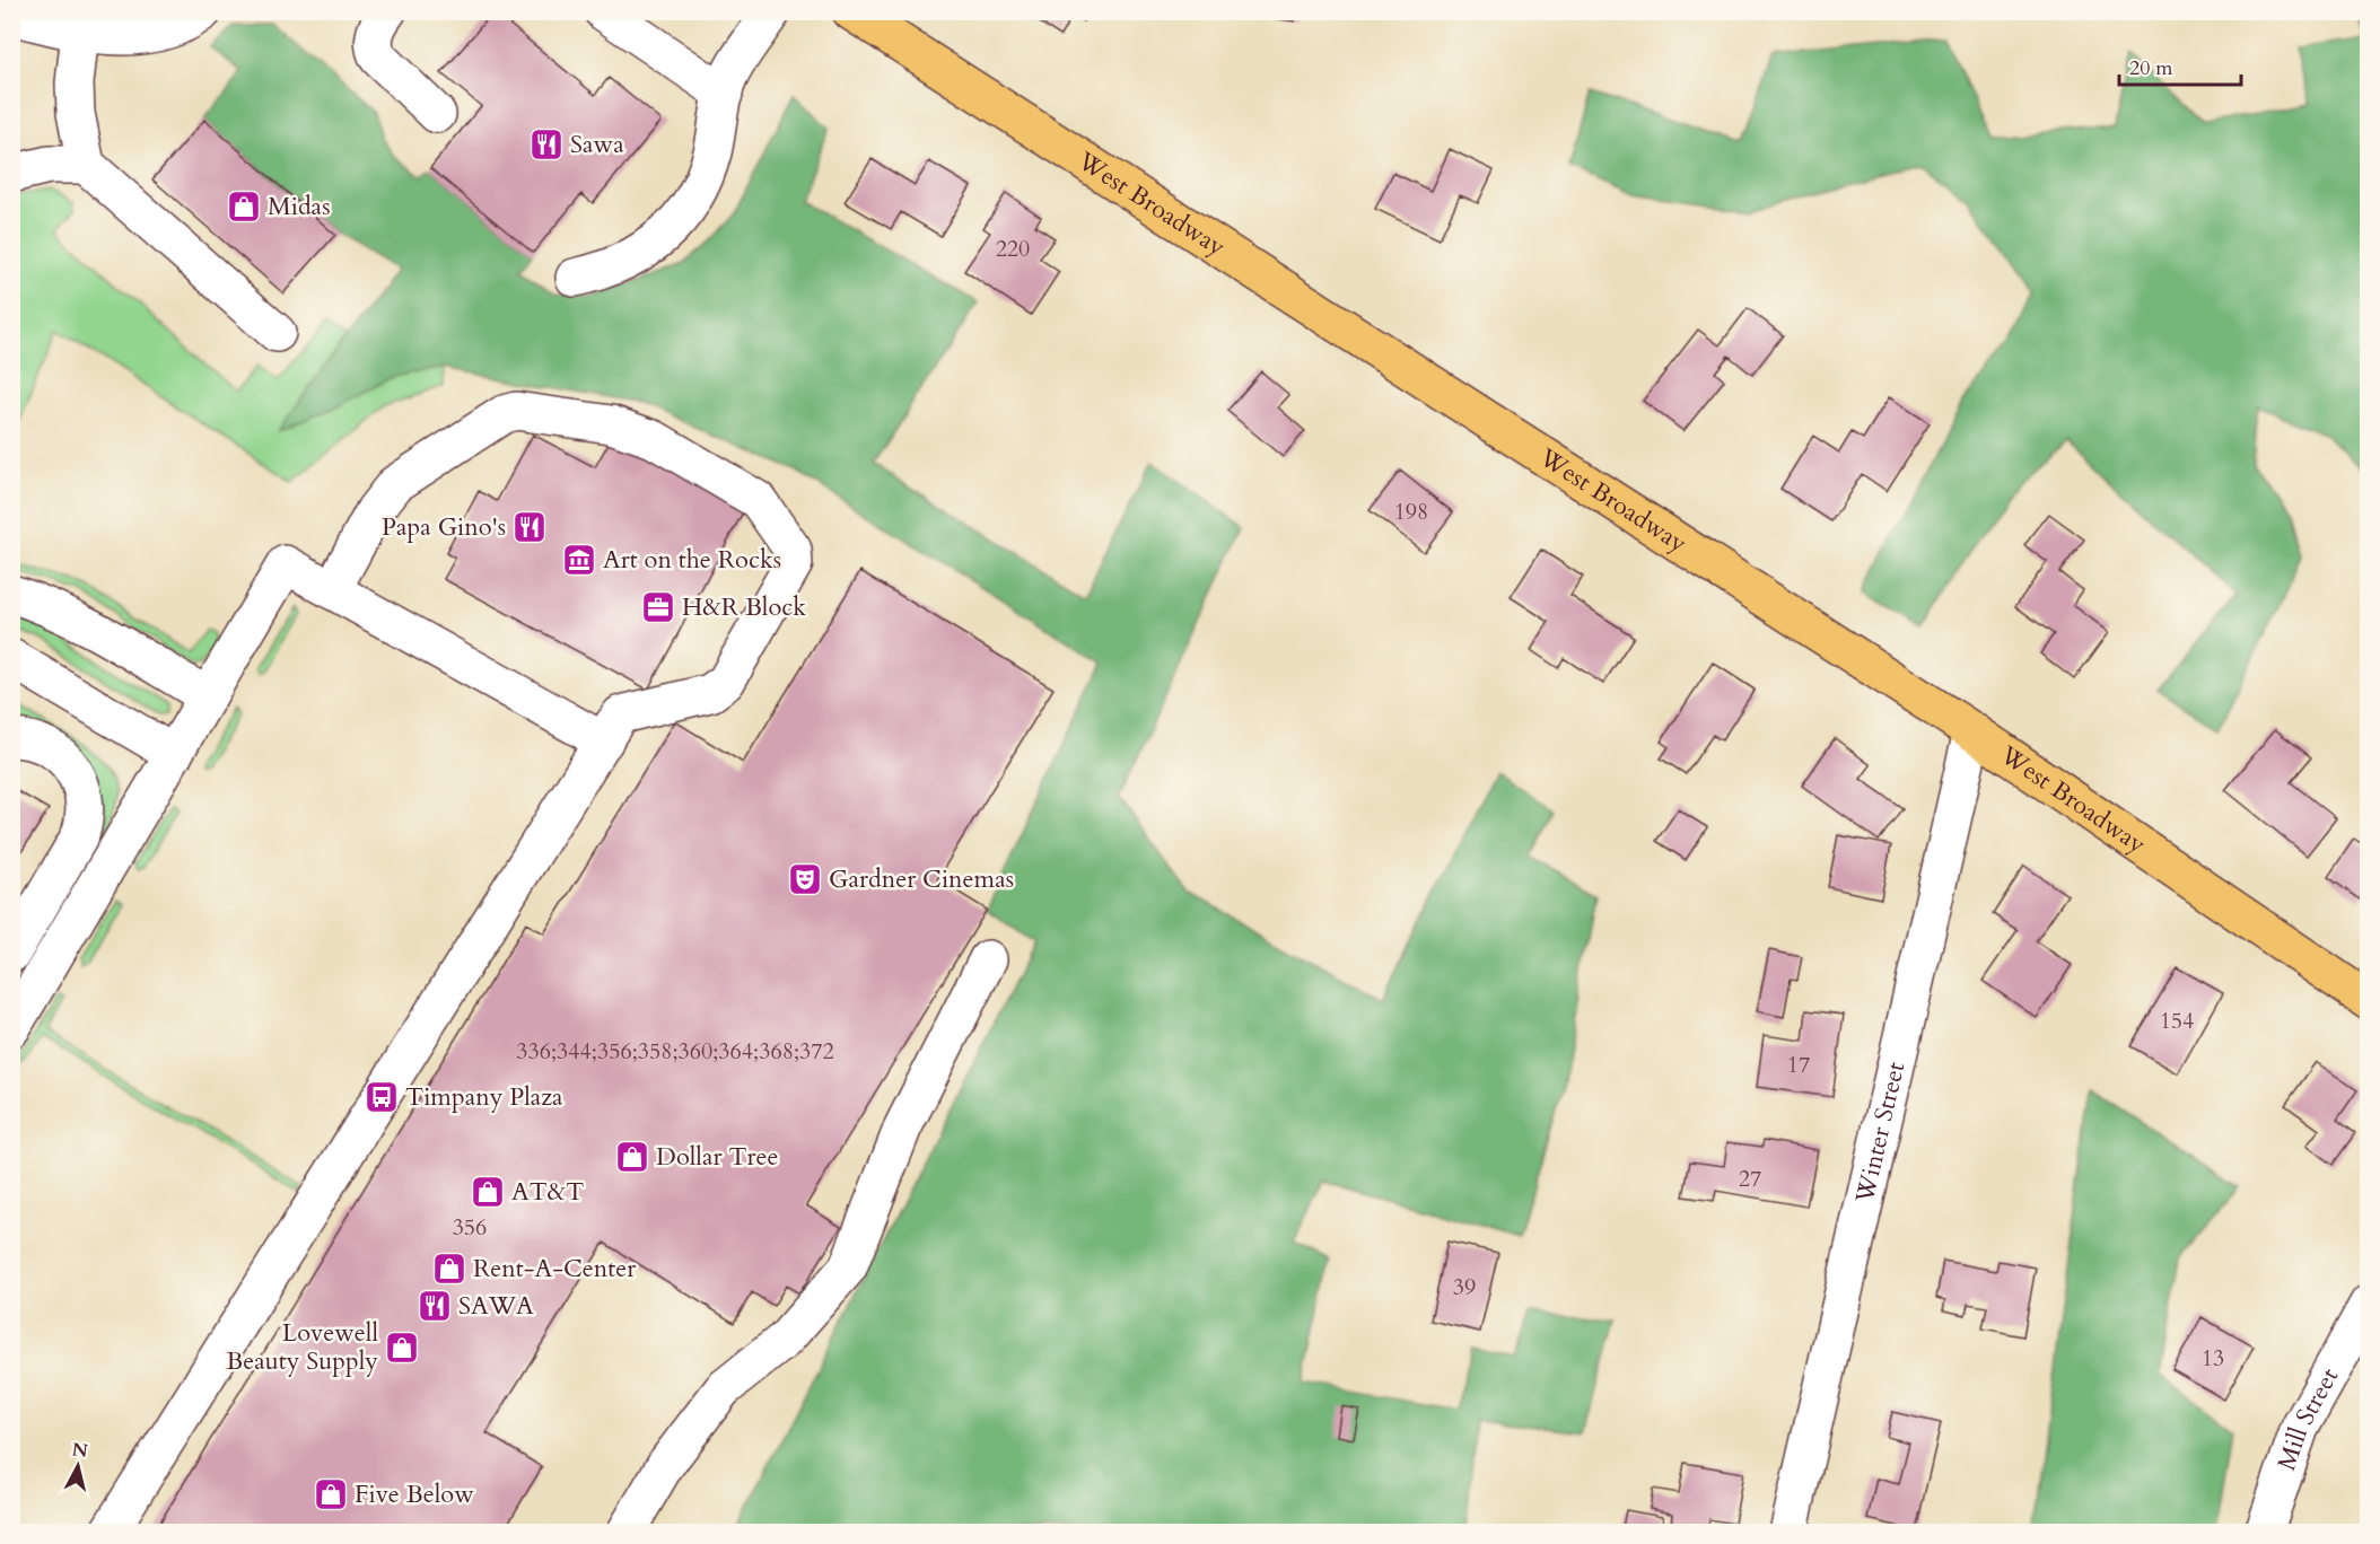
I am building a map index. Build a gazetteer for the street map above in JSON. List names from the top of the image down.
{
  "streets": {
    "main road": ["West Broadway"],
    "street": ["Winter Street", "Mill Street"]
  },
  "crossings": [
    ["West Broadway", "Winter Street"]
  ],
  "places": {
    "restaurant": ["Sawa", "Papa Gino's", "SAWA"],
    "shop": [
      "Midas",
      "Dollar Tree",
      "AT&T",
      "Rent-A-Center",
      "Lovewell Beauty Supply",
      "Five Below"
    ],
    "museum": ["Art on the Rocks"],
    "office": ["H&R Block"],
    "theatre": ["Gardner Cinemas"],
    "bus stop": ["Timpany Plaza"]
  },
  "house_numbers": [
    "220",
    "198",
    "154",
    "336;344;356;358;360;364;368;372",
    "17",
    "27",
    "356",
    "39",
    "13"
  ],
  "scale_bar": "20 m",
  "north": "top"
}
